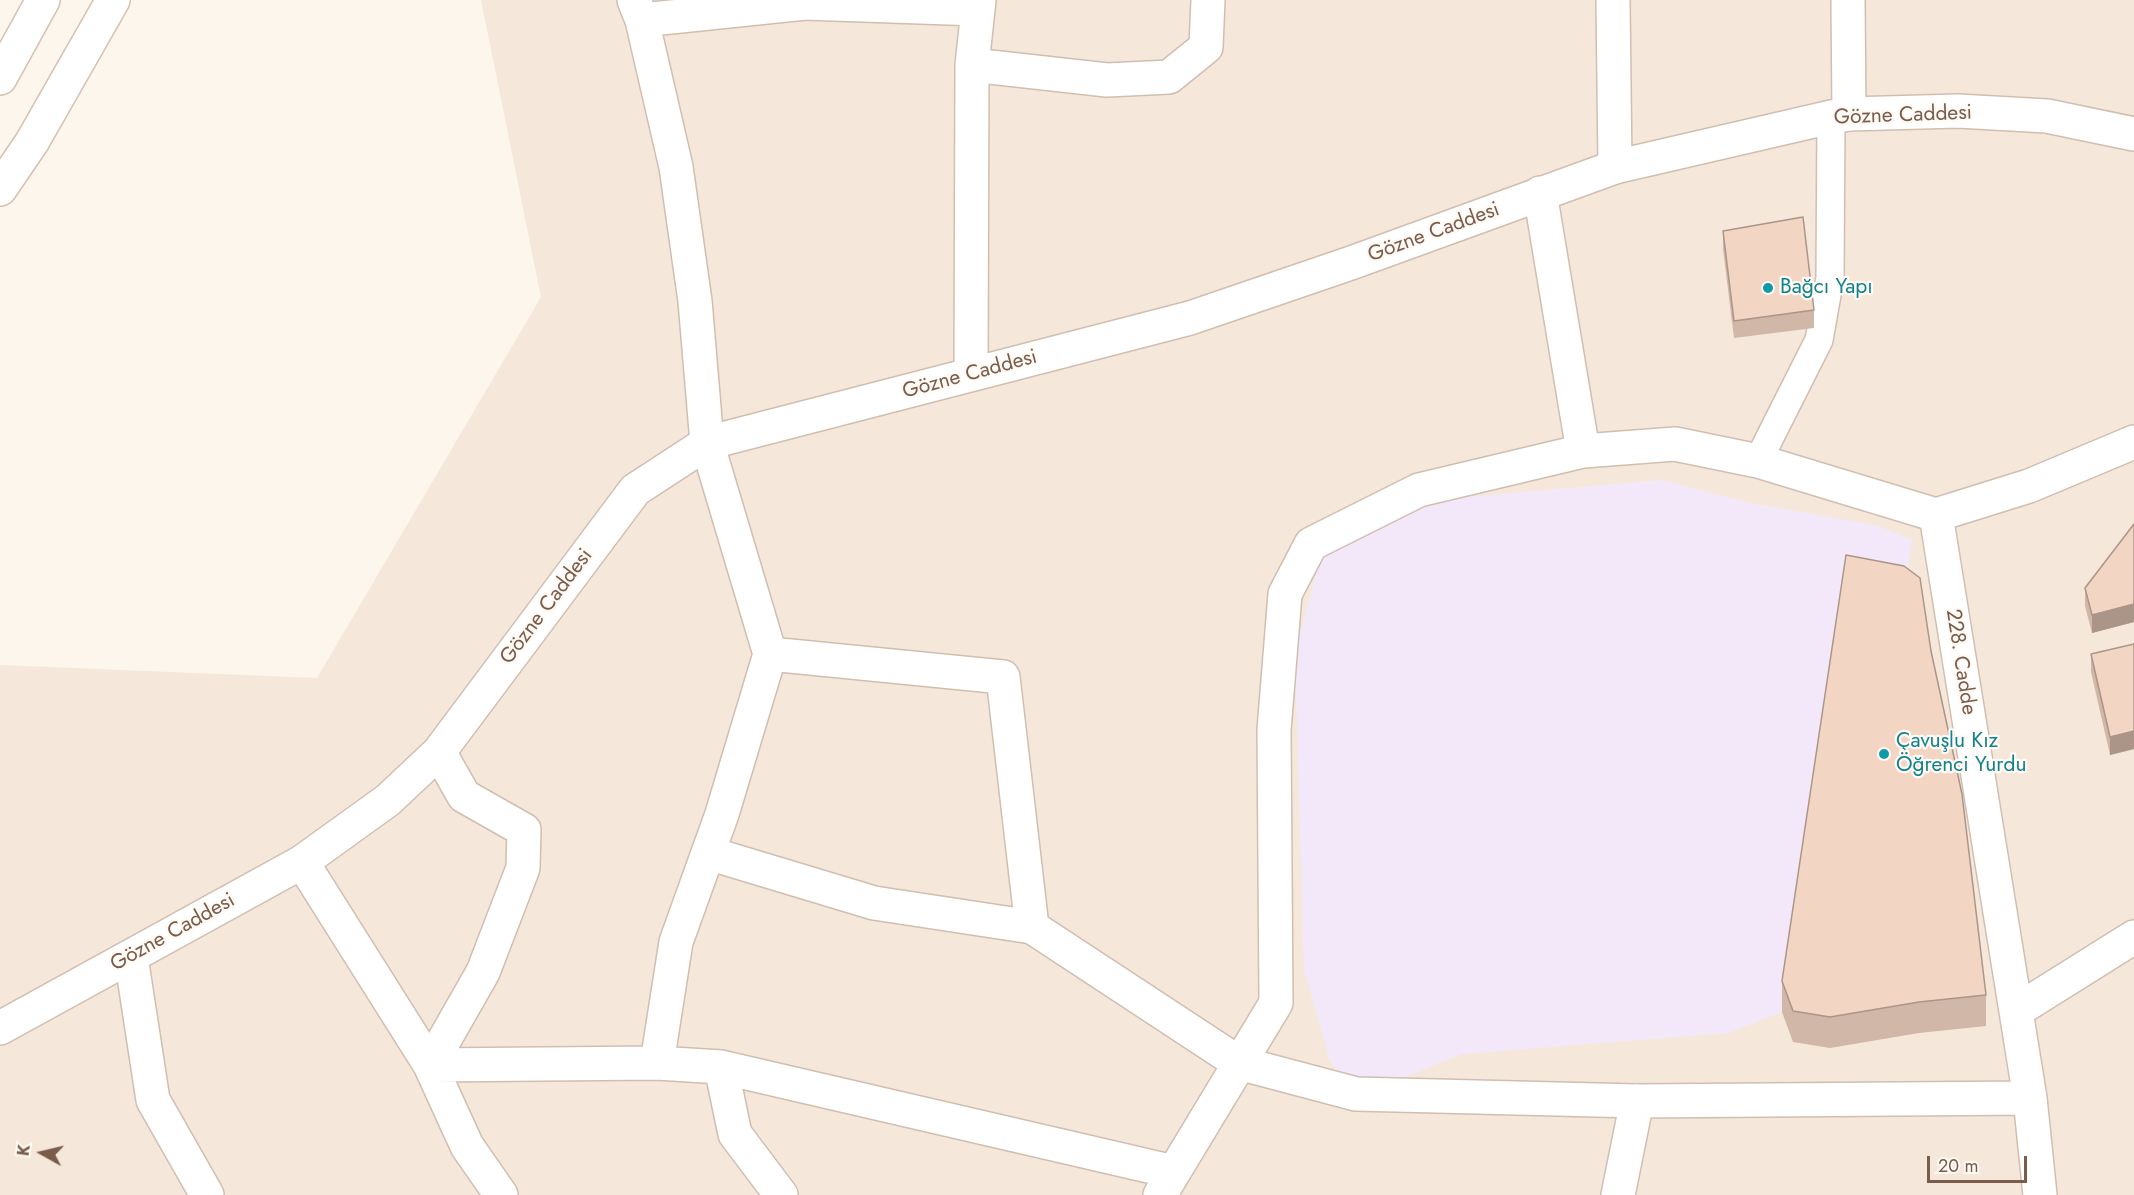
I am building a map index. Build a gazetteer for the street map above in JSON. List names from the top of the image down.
{
  "streets": {
    "street": ["Gözne Caddesi", "228. Cadde"]
  },
  "places": ["Bağcı Yapı", "Çavuşlu Kız Öğrenci Yurdu"],
  "scale_bar": "20 m",
  "north": "left"
}
